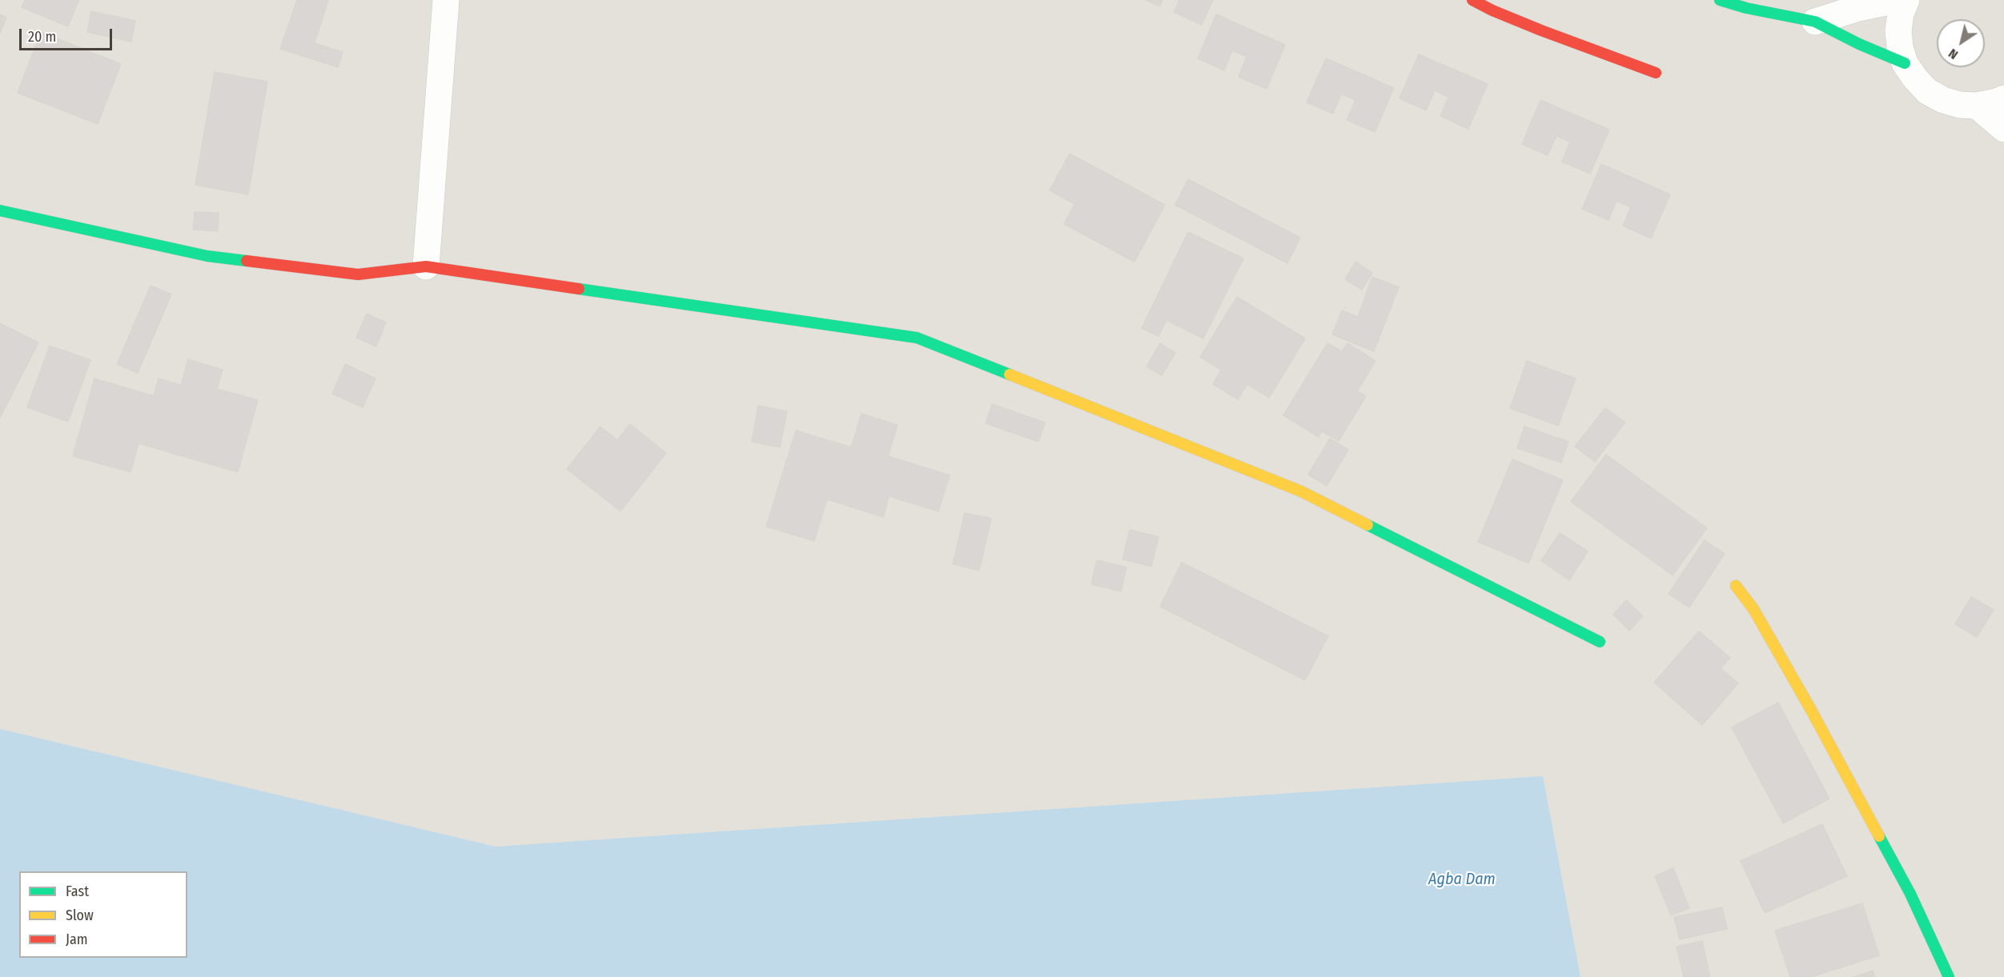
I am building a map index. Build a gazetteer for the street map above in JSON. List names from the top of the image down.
{
  "water": ["Agba Dam"],
  "legend": ["Fast", "Slow", "Jam"],
  "scale_bar": "20 m",
  "north": "bottom left"
}
